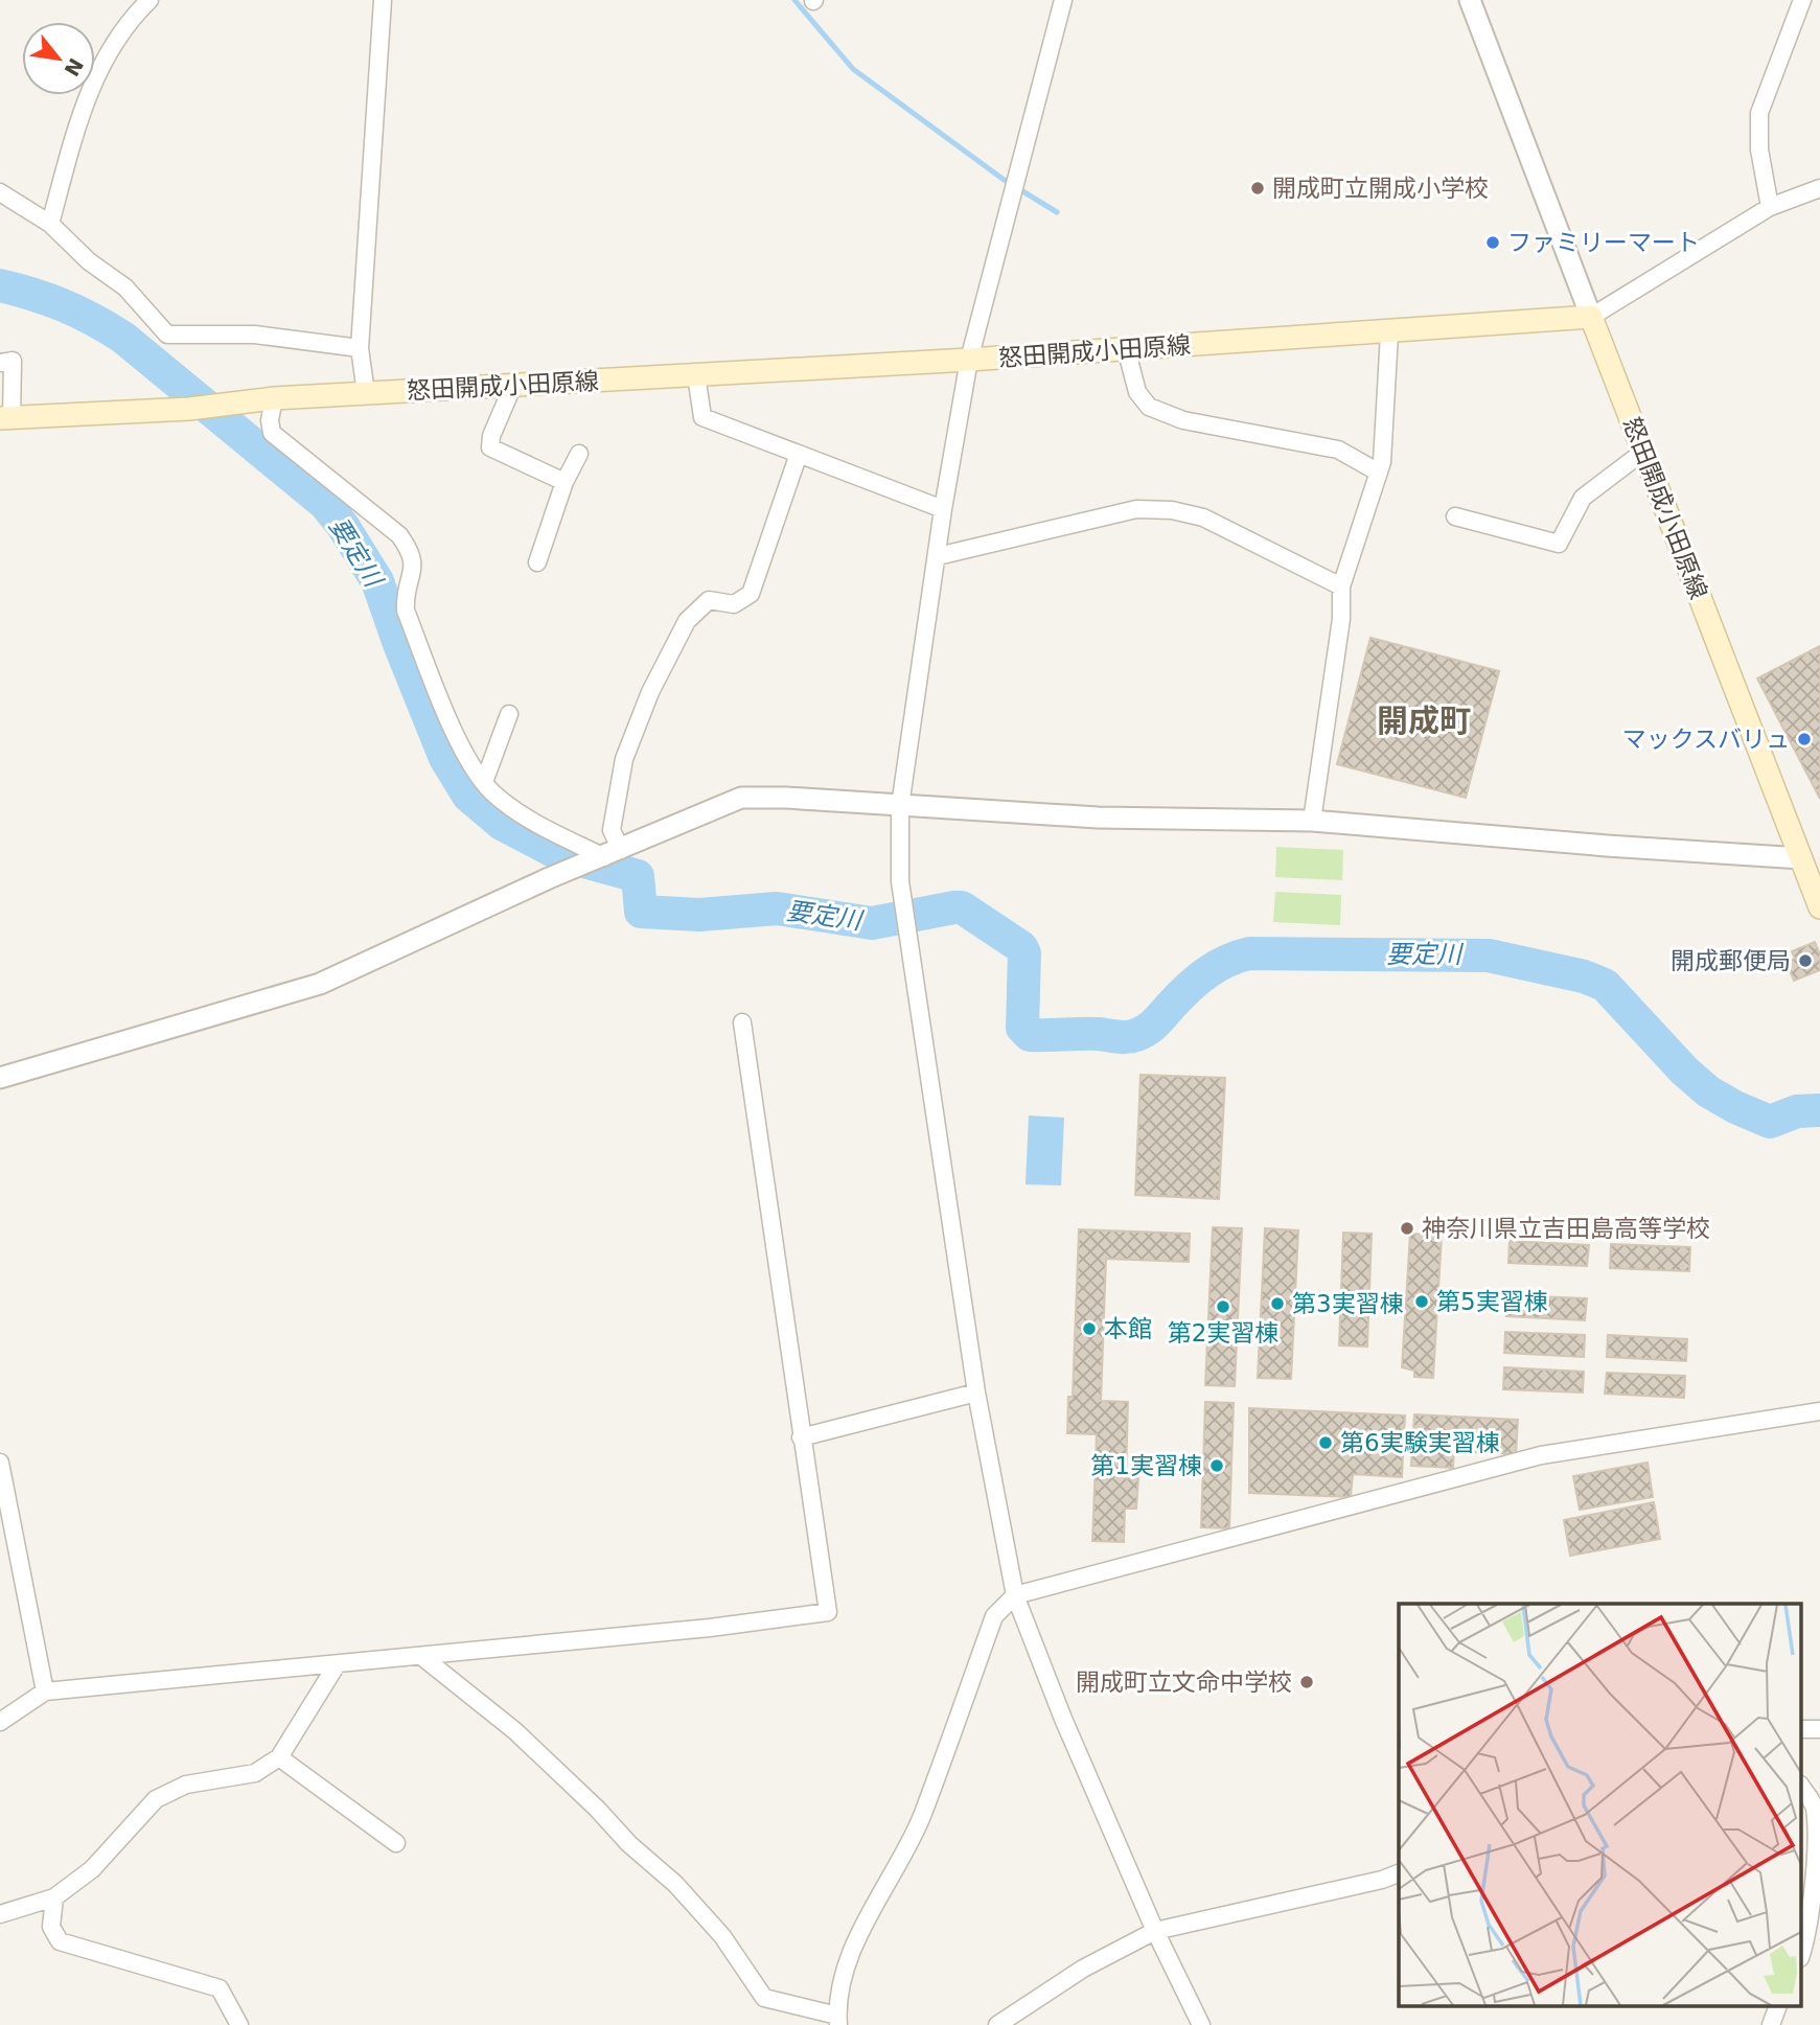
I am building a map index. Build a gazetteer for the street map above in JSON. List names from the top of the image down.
{
  "streets": {
    "main road": ["怒田開成小田原線"]
  },
  "districts": ["開成町"],
  "water": ["要定川"],
  "places": [
    "開成町立開成小学校",
    "ファミリーマート",
    "マックスバリュ",
    "開成郵便局",
    "神奈川県立吉田島高等学校",
    "第5実習棟",
    "第3実習棟",
    "第2実習棟",
    "本館",
    "第6実験実習棟",
    "第1実習棟",
    "開成町立文命中学校"
  ],
  "north": "bottom right"
}
